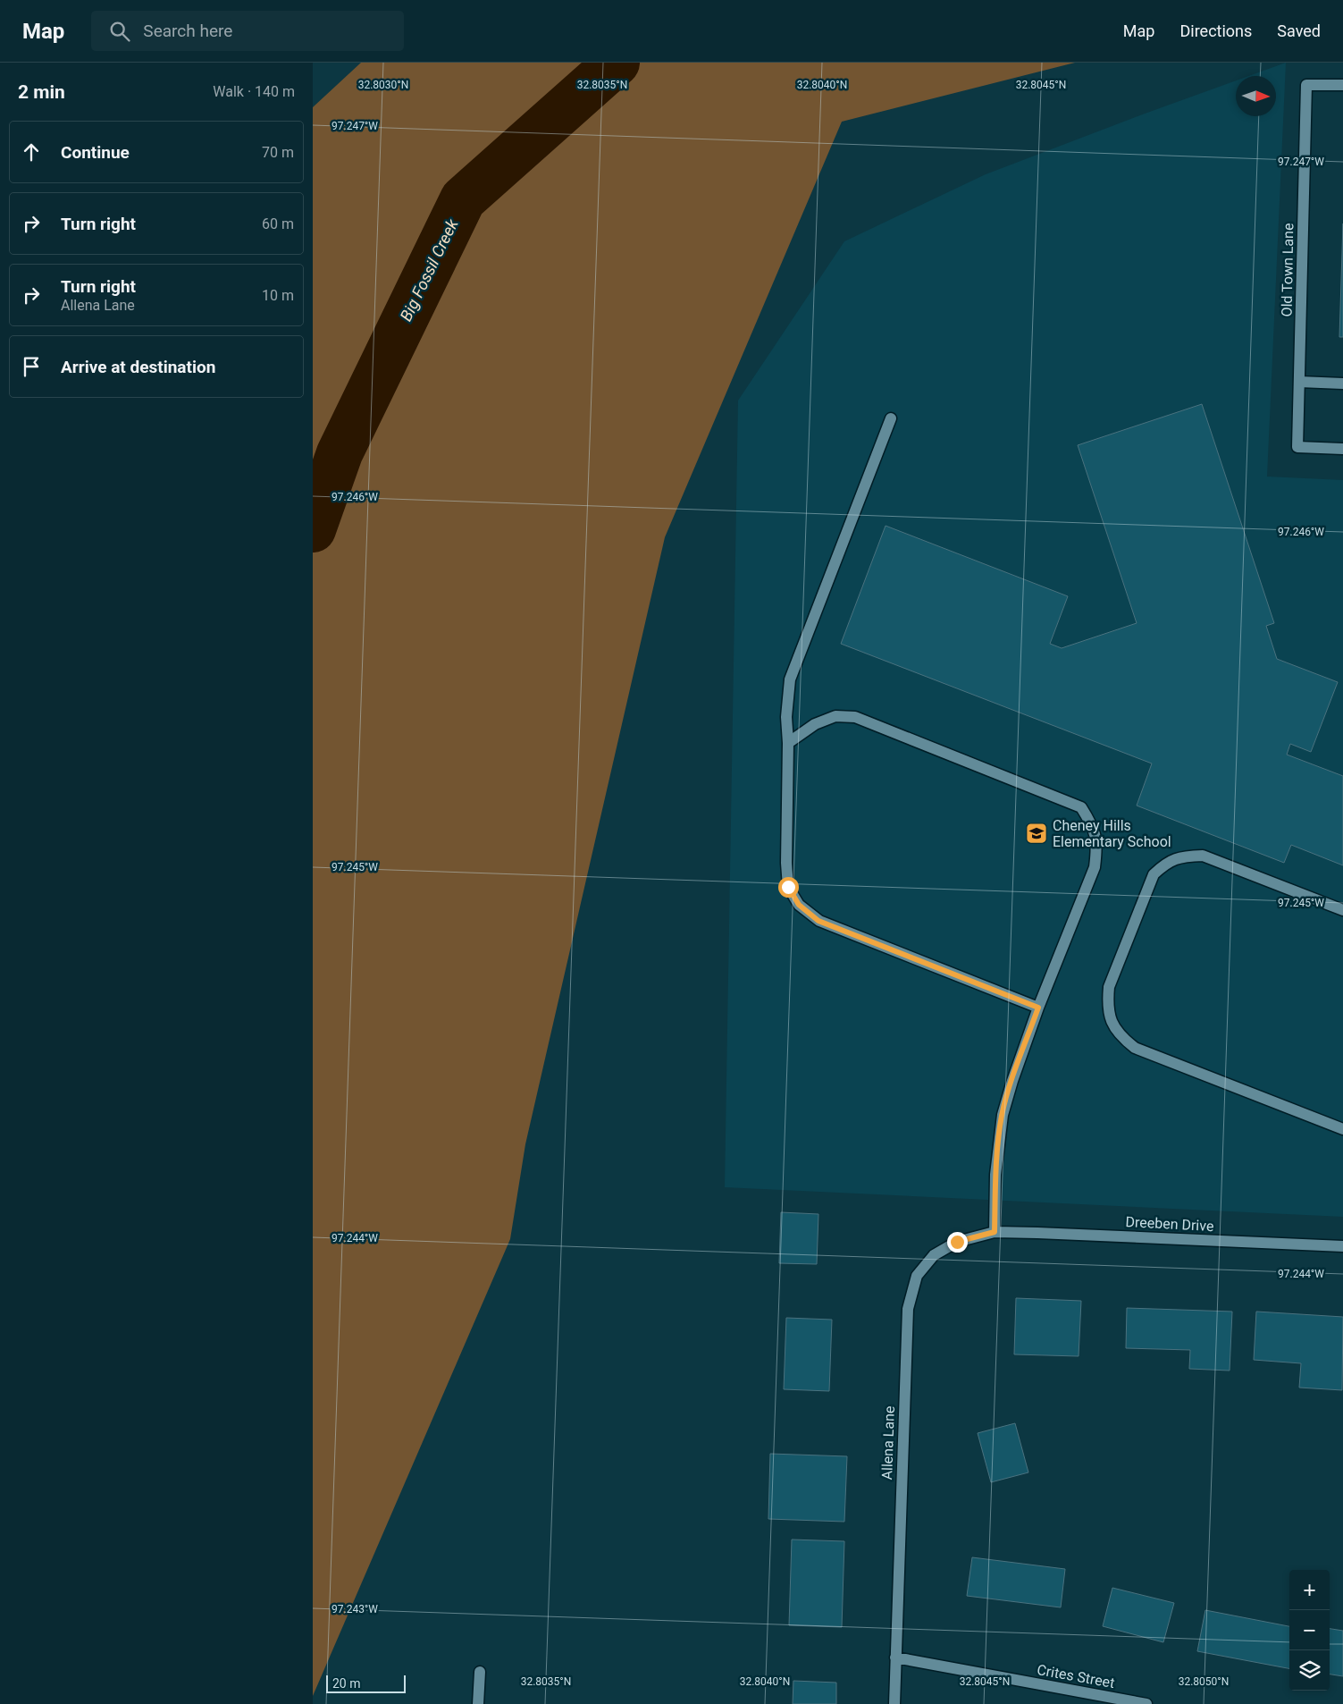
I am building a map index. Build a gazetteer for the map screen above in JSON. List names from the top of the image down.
{
  "streets": {
    "street": [
      "Old Town Lane",
      "Dreeben Drive",
      "Allena Lane",
      "Crites Street"
    ]
  },
  "crossings": [
    ["Dreeben Drive", "Allena Lane"],
    ["Allena Lane", "Crites Street"]
  ],
  "water": ["Big Fossil Creek"],
  "places": {
    "school or university": ["Cheney Hills Elementary School"]
  },
  "scale_bar": "20 m",
  "north": "right",
  "page": {
    "header": "Map",
    "search": "Search here",
    "nav": ["Map", "Directions", "Saved"],
    "heading": ["2 min", "Walk · 140 m"],
    "list": [
      ["Continue", "70 m"],
      ["Turn right", "60 m"],
      ["Turn right", "Allena Lane", "10 m"],
      "Arrive at destination"
    ],
    "map_buttons": ["+", "−"],
    "scale": "20 m"
  },
  "coordinates": [
    "32.8030°N",
    "32.8035°N",
    "32.8040°N",
    "32.8045°N",
    "97.247°W",
    "97.246°W",
    "97.245°W",
    "97.244°W",
    "97.243°W",
    "32.8050°N"
  ]
}
